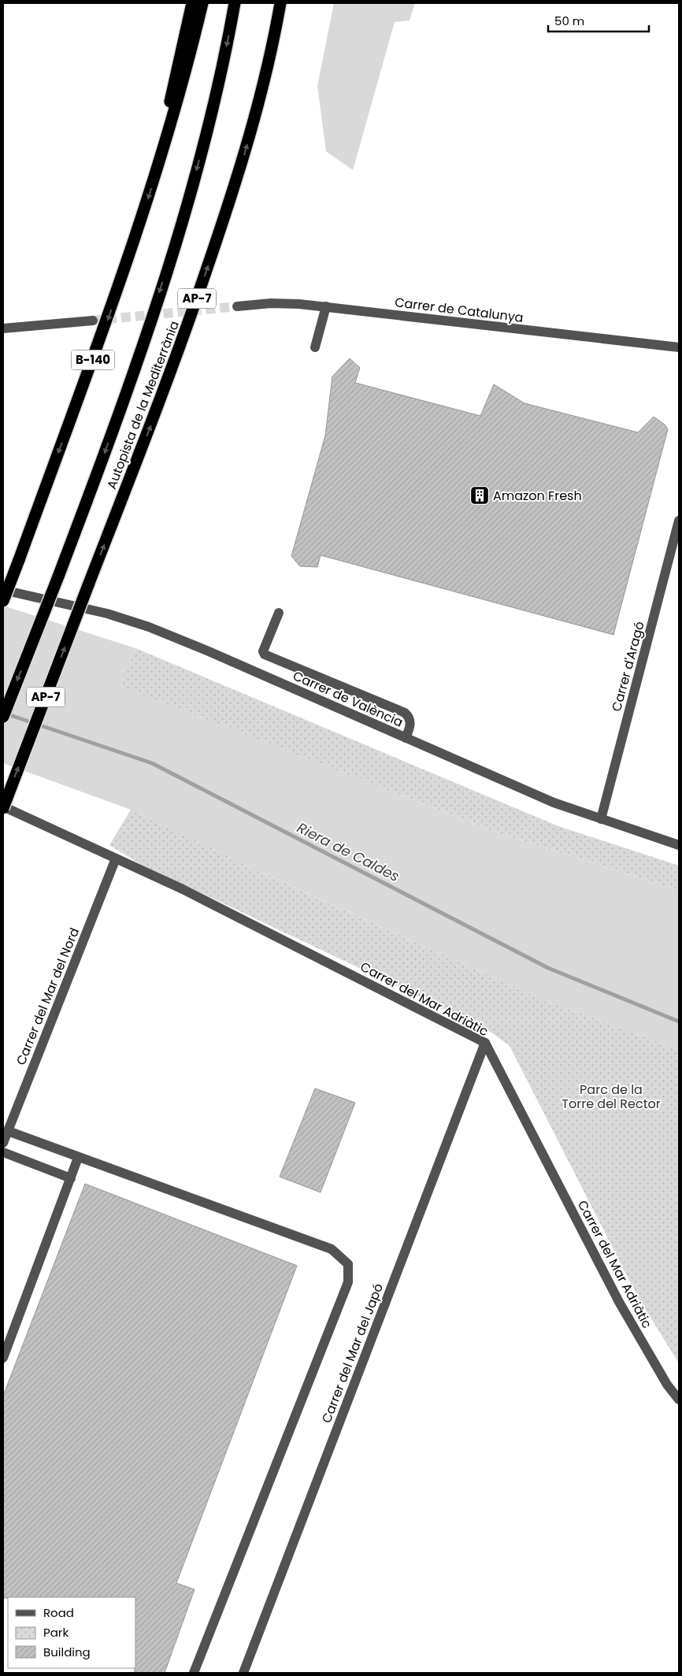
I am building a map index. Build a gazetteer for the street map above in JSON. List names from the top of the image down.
{
  "streets": {
    "highway": ["AP-7", "B-140", "Autopista de la Mediterrània"],
    "street": [
      "Carrer de Catalunya",
      "Carrer d'Aragó",
      "Carrer de València",
      "Carrer del Mar del Nord",
      "Carrer del Mar Adriàtic",
      "Carrer del Mar del Japó"
    ]
  },
  "crossings": [
    ["Autopista de la Mediterrània", "Carrer del Mar Adriàtic"],
    ["Carrer d'Aragó", "Carrer de València"],
    ["Carrer del Mar del Nord", "Carrer del Mar Adriàtic"],
    ["Carrer del Mar Adriàtic", "Carrer del Mar del Japó"]
  ],
  "water": ["Riera de Caldes"],
  "parks": ["Parc de la Torre del Rector"],
  "places": {
    "building": ["Amazon Fresh"]
  },
  "legend": ["Road", "Park", "Building"],
  "scale_bar": "50 m"
}
